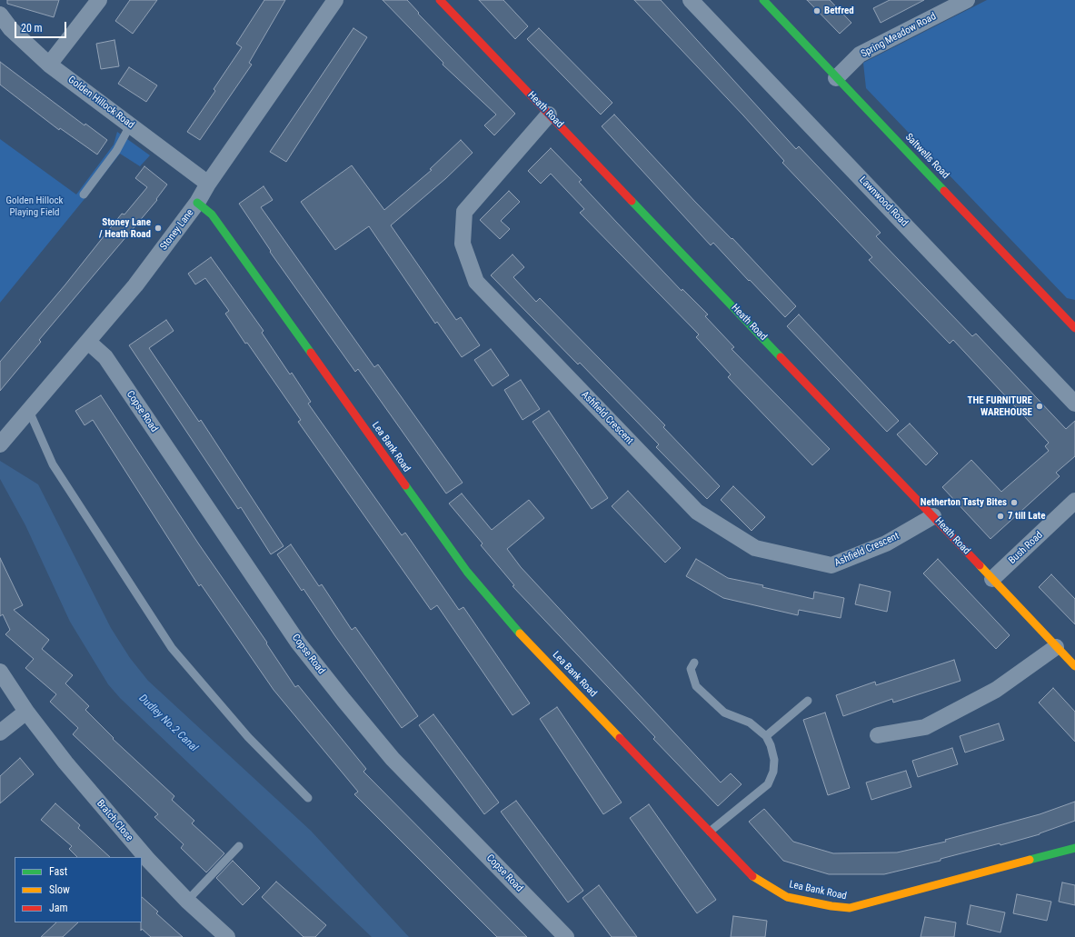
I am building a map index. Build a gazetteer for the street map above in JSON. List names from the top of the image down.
{
  "streets": {
    "street": [
      "Spring Meadow Road",
      "Golden Hillock Road",
      "Heath Road",
      "Saltwells Road",
      "Lawnwood Road",
      "Stoney Lane",
      "Copse Road",
      "Ashfield Crescent",
      "Lea Bank Road",
      "Bush Road",
      "Bratch Close"
    ]
  },
  "crossings": [
    ["Spring Meadow Road", "Saltwells Road"],
    ["Golden Hillock Road", "Stoney Lane"],
    ["Heath Road", "Ashfield Crescent"],
    ["Heath Road", "Bush Road"],
    ["Stoney Lane", "Copse Road"],
    ["Stoney Lane", "Lea Bank Road"]
  ],
  "water": ["Dudley No.2 Canal"],
  "parks": ["Golden Hillock Playing Field"],
  "places": [
    "Betfred",
    "Stoney Lane / Heath Road",
    "THE FURNITURE WAREHOUSE",
    "Netherton Tasty Bites",
    "7 till Late"
  ],
  "legend": ["Fast", "Slow", "Jam"],
  "scale_bar": "20 m"
}
